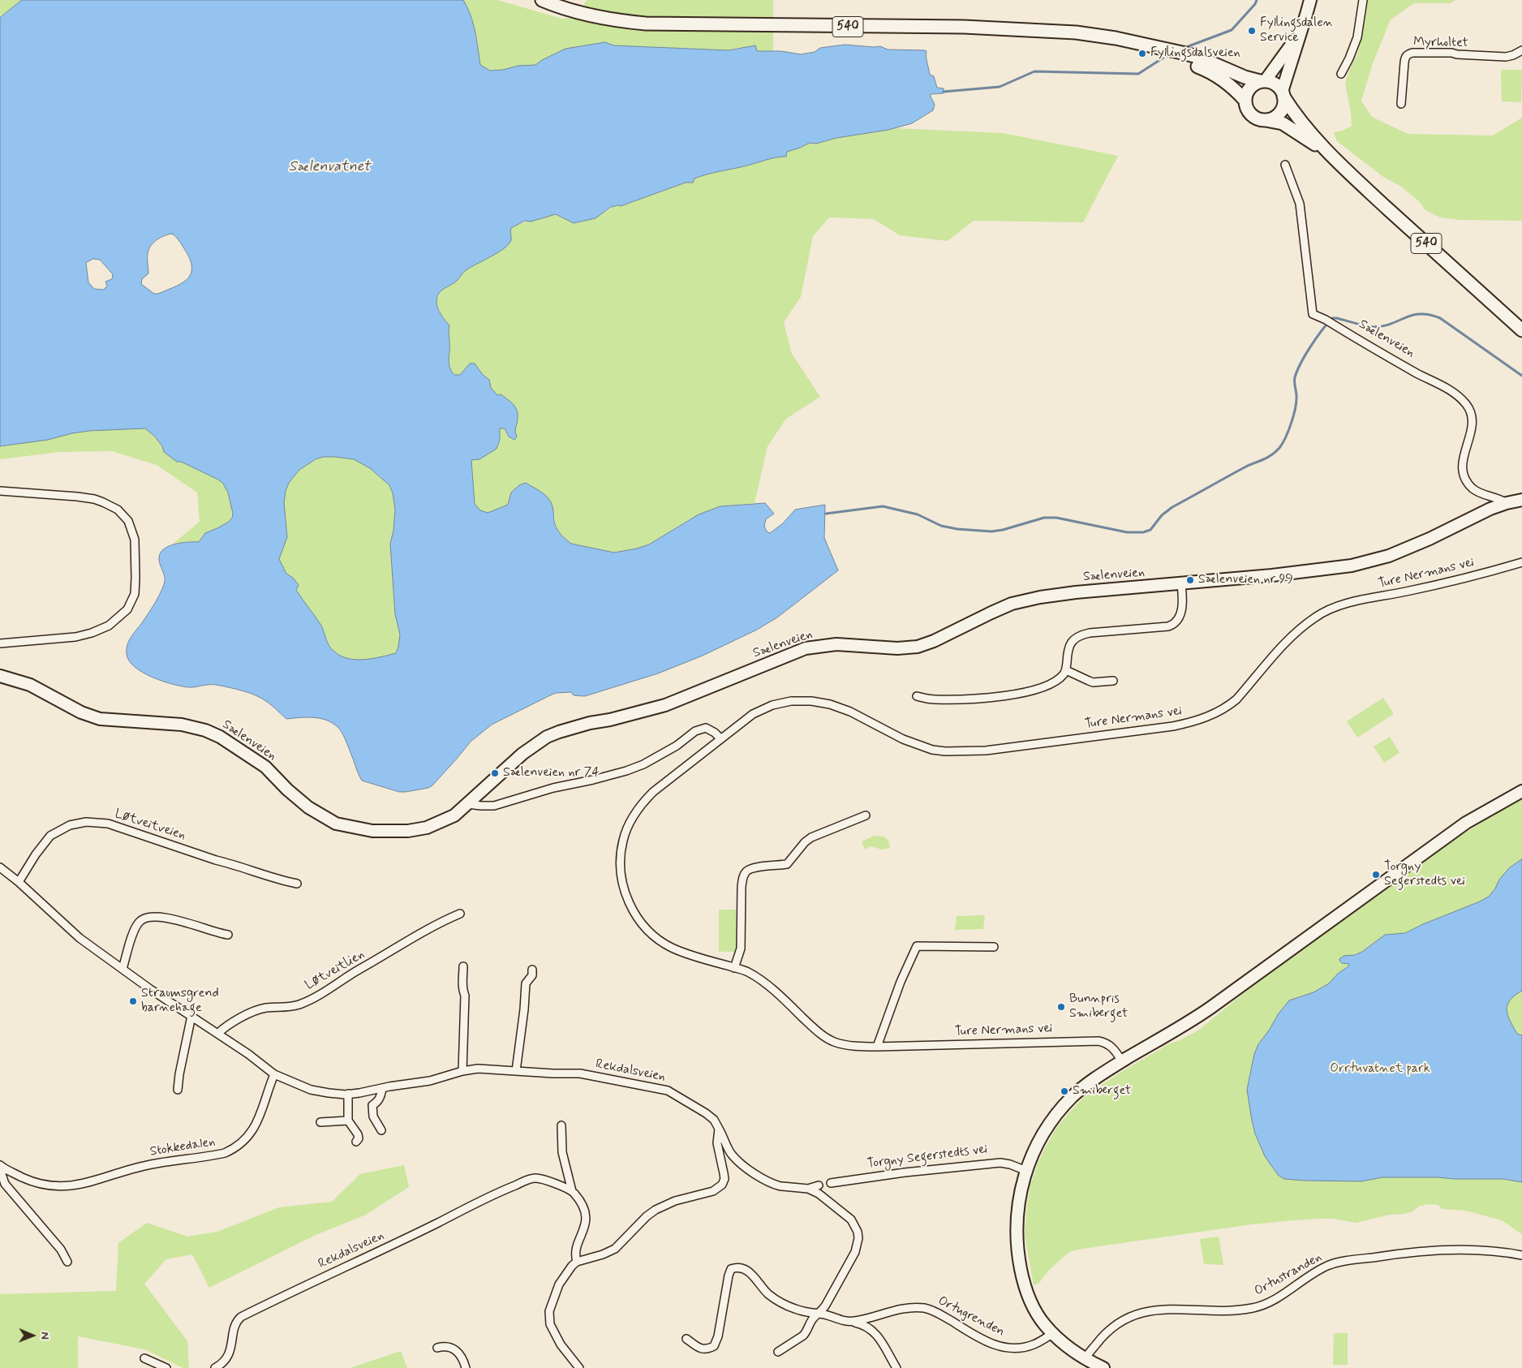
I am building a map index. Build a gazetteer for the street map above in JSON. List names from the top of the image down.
{
  "streets": {
    "main road": ["540"],
    "street": [
      "Myrholtet",
      "Sælenveien",
      "Ture Nermans vei",
      "Løtveitveien",
      "Løtveitlien",
      "Rekdalsveien",
      "Stokkedalen",
      "Torgny Segerstedts vei",
      "Ortustranden",
      "Ortugrenden"
    ]
  },
  "crossings": [
    ["Rekdalsveien", "Stokkedalen"]
  ],
  "water": ["Sælenvatnet"],
  "parks": ["Orrtuvatnet park"],
  "places": [
    "Fyllingsdalen Service",
    "Fyllingsdalsveien",
    "Sælenveien nr 99",
    "Sælenveien nr 74",
    "Torgny Segerstedts vei",
    "Straumsgrend barnehage",
    "Bunnpris Smiberget",
    "Smiberget"
  ],
  "north": "right"
}
